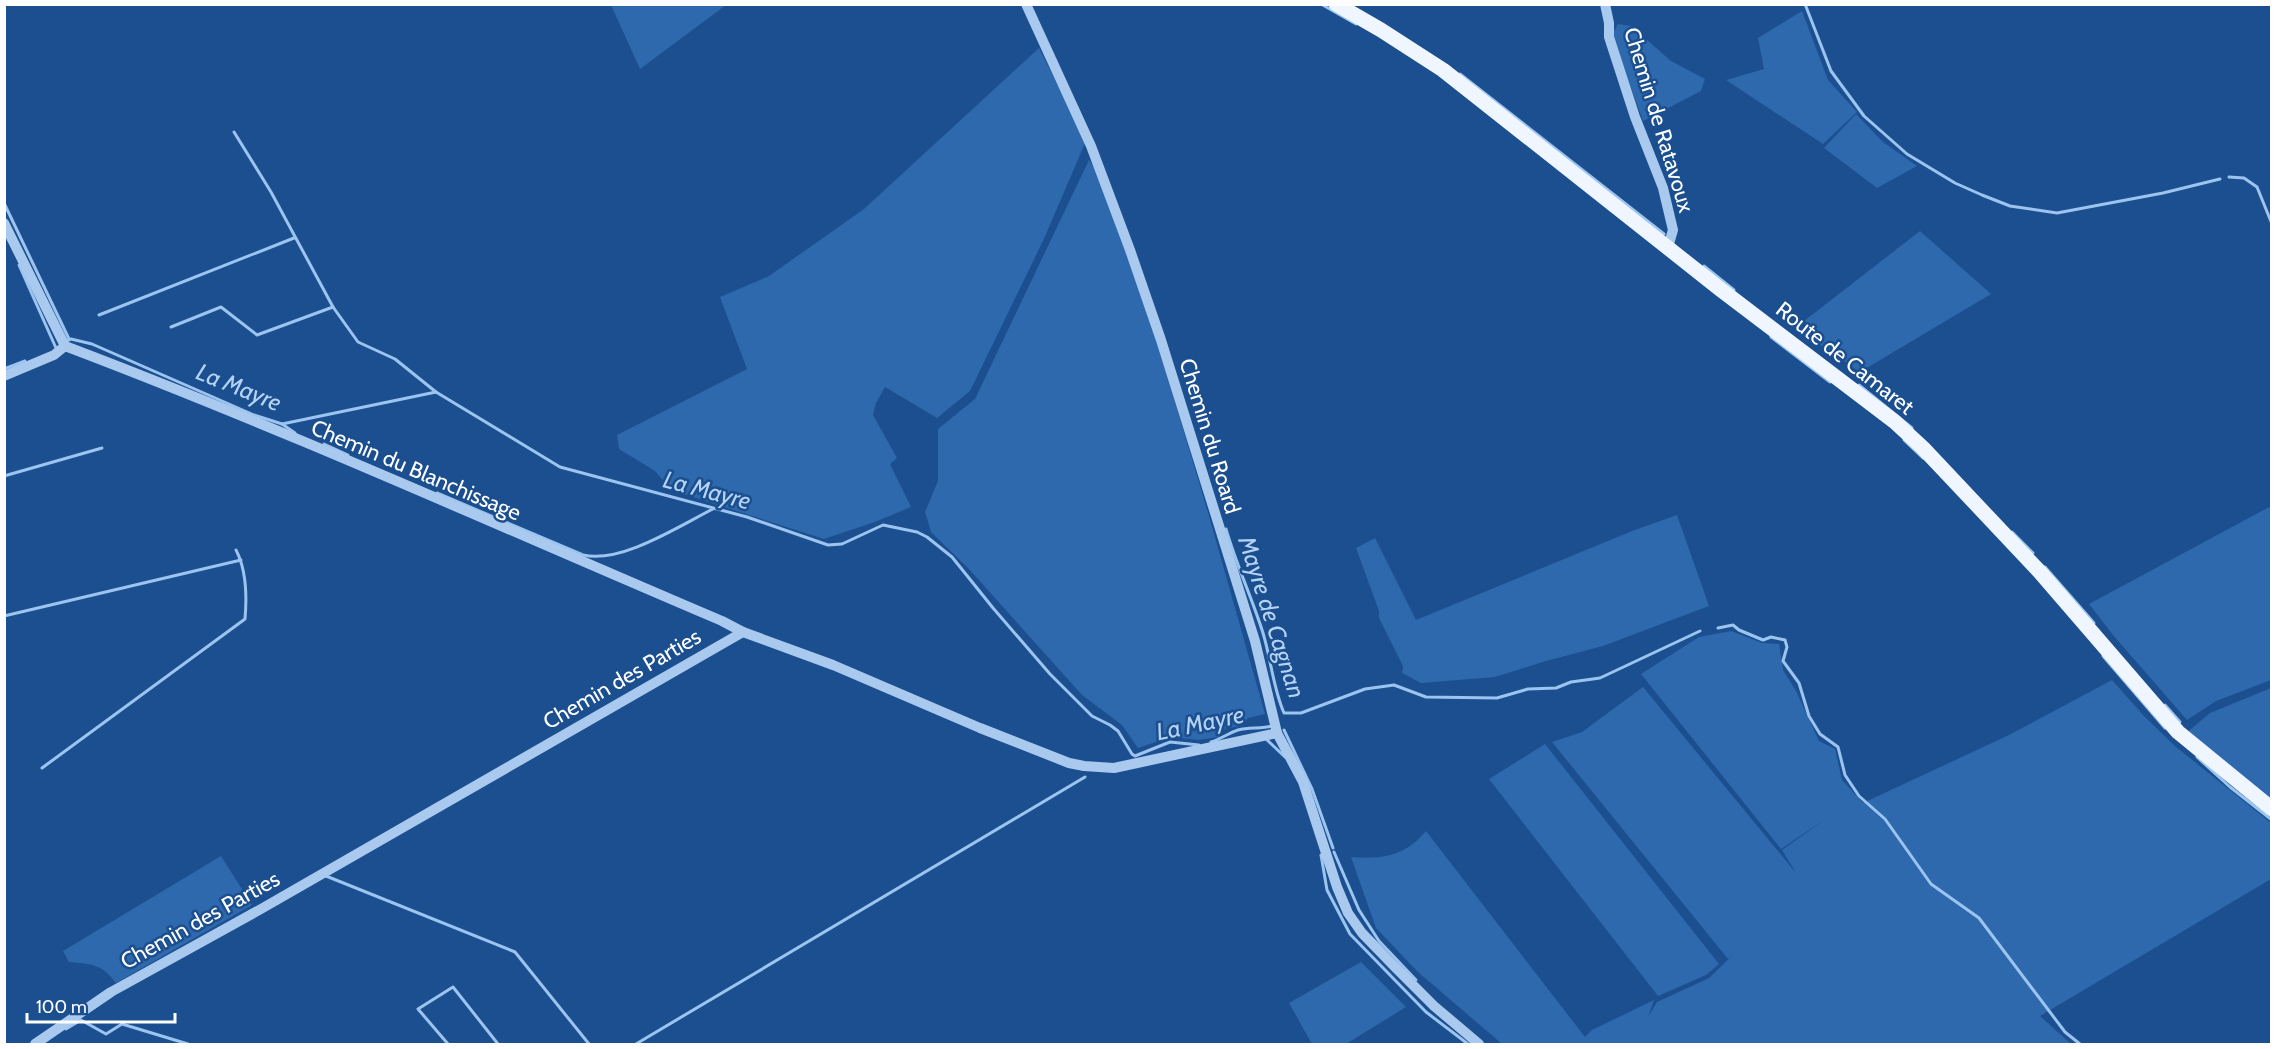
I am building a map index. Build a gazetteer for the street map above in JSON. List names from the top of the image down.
{
  "streets": {
    "main road": ["Route de Camaret"],
    "street": [
      "Chemin de Ratavoux",
      "Chemin du Roard",
      "Chemin du Blanchissage",
      "Chemin des Parties"
    ]
  },
  "crossings": [
    ["Chemin de Ratavoux", "Route de Camaret"],
    ["Chemin du Blanchissage", "Chemin des Parties"]
  ],
  "water": ["La Mayre", "Mayre de Cagnan"],
  "scale_bar": "100 m"
}
